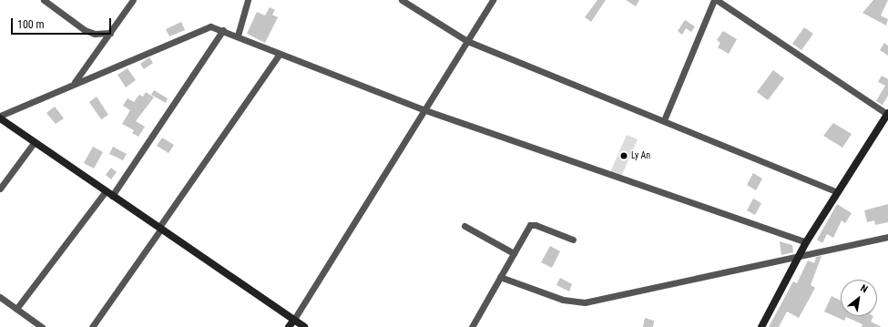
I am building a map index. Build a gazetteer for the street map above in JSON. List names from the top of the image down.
{
  "places": ["Ly An"],
  "scale_bar": "100 m",
  "north": "top right"
}
